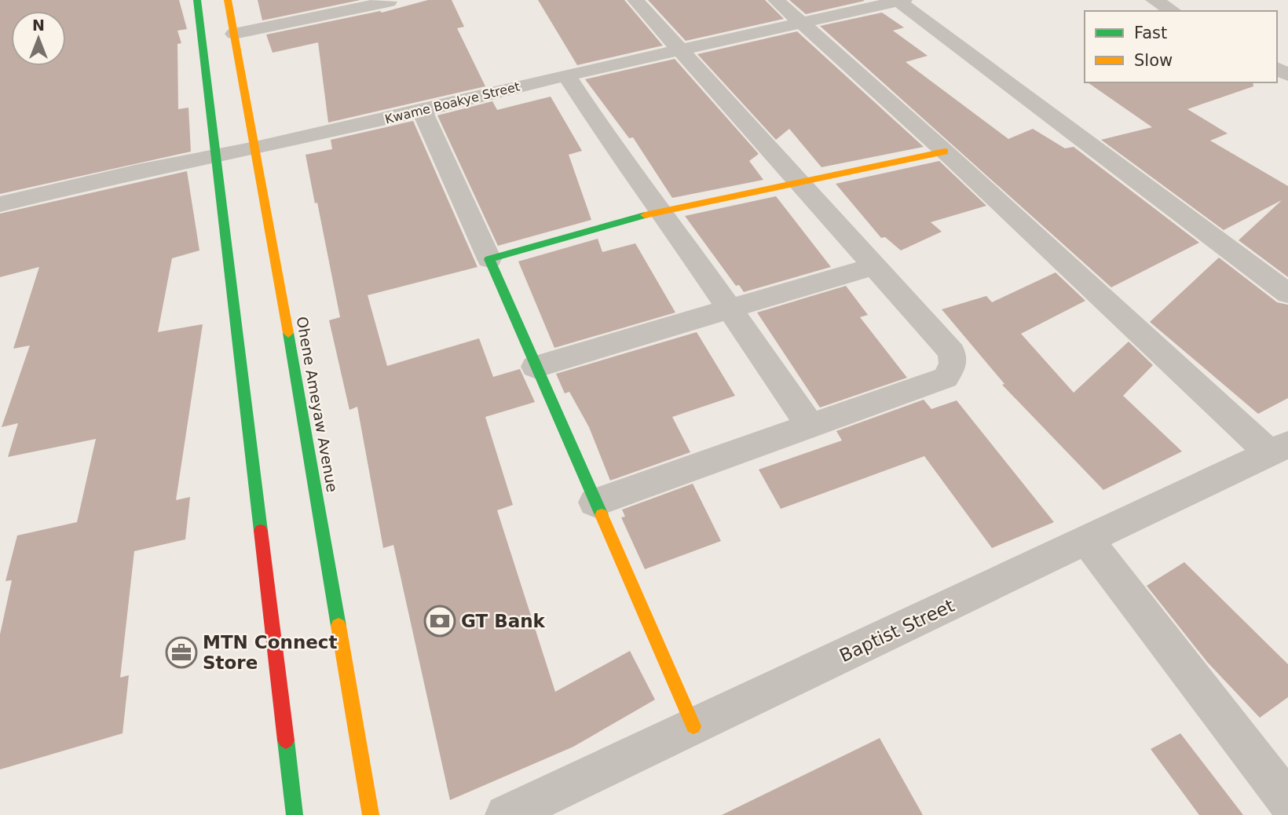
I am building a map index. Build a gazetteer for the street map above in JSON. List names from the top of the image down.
{
  "streets": {
    "main road": ["Ohene Ameyaw Avenue"],
    "street": ["Kwame Boakye Street", "Baptist Street"]
  },
  "crossings": [
    ["Kwame Boakye Street", "Ohene Ameyaw Avenue"]
  ],
  "places": {
    "bank": ["GT Bank"],
    "office": ["MTN Connect Store"]
  },
  "legend": ["Fast", "Slow"],
  "north": "top"
}
